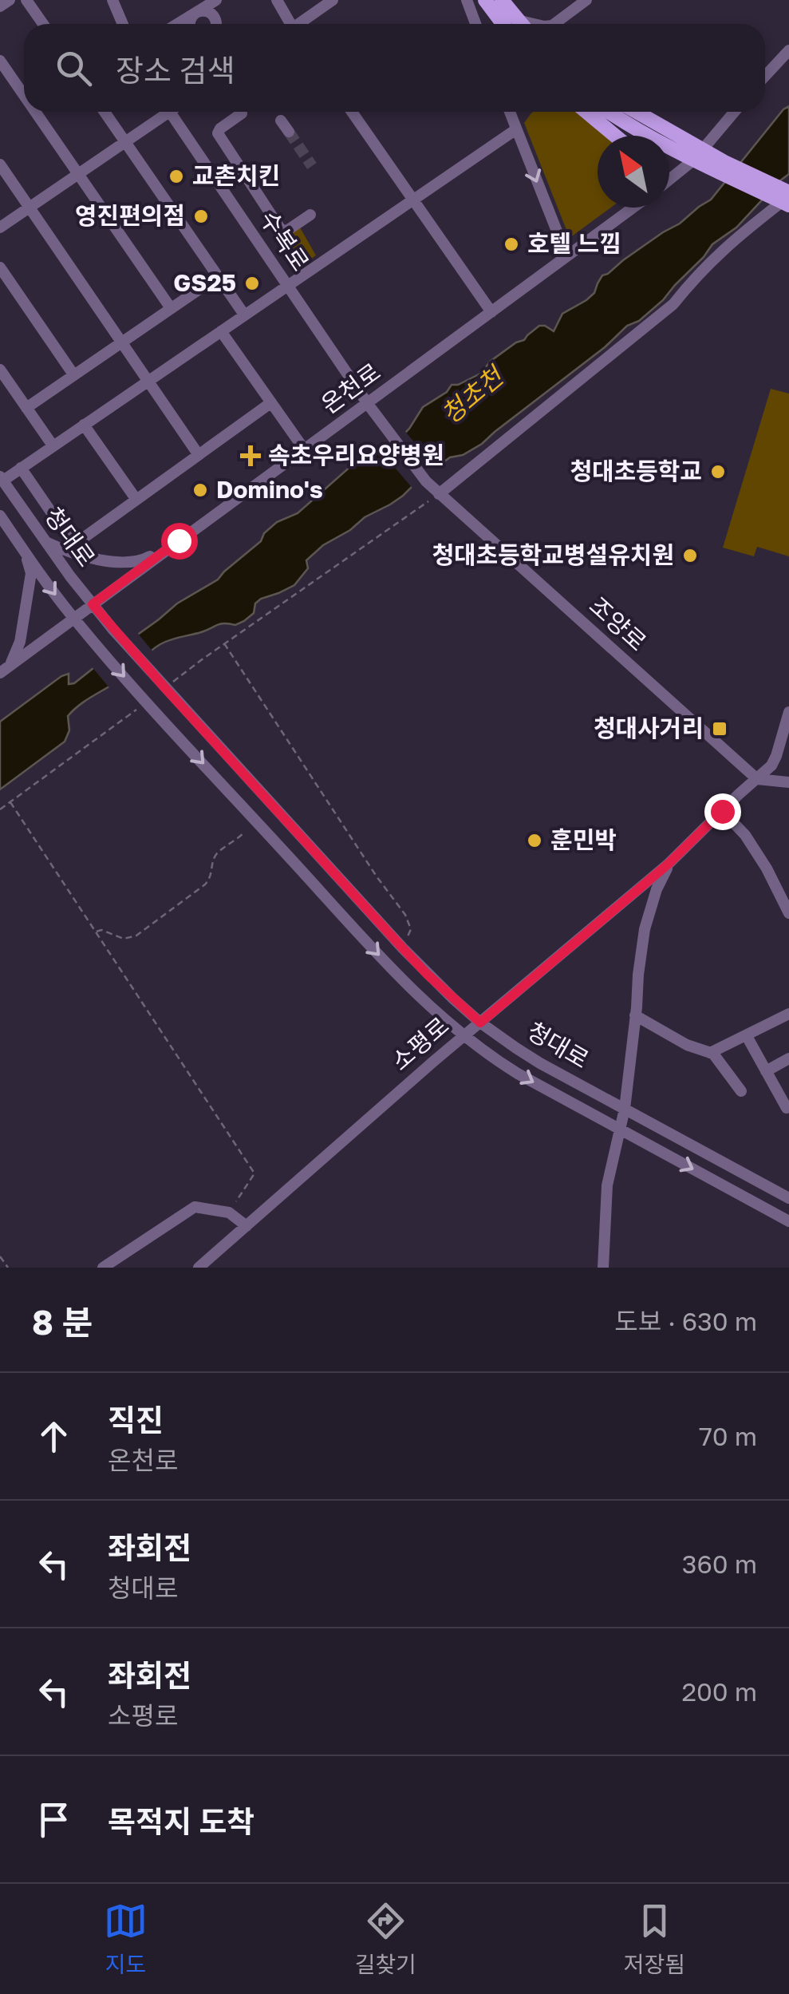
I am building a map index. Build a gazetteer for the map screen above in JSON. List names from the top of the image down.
{
  "streets": {
    "street": [
      "수복로",
      "온천로",
      "청대로",
      "조양로",
      "소평로"
    ]
  },
  "crossings": [
    ["수복로", "온천로"],
    ["수복로", "조양로"],
    ["온천로", "청대로"],
    ["온천로", "조양로"],
    ["청대로", "소평로"],
    ["조양로", "소평로"]
  ],
  "water": ["청초천"],
  "places": {
    "other": [
      "교촌치킨",
      "영진편의점",
      "호텔 느낌",
      "GS25",
      "청대초등학교",
      "Domino's",
      "청대초등학교병설유치원",
      "훈민박"
    ],
    "health": ["속초우리요양병원"],
    "transit": ["청대사거리"]
  },
  "north": "top left",
  "page": {
    "search": "장소 검색",
    "heading": ["8 분", "도보 · 630 m"],
    "list": [
      ["직진", "온천로", "70 m"],
      ["좌회전", "청대로", "360 m"],
      ["좌회전", "소평로", "200 m"],
      "목적지 도착"
    ],
    "nav": ["지도", "길찾기", "저장됨"]
  }
}
